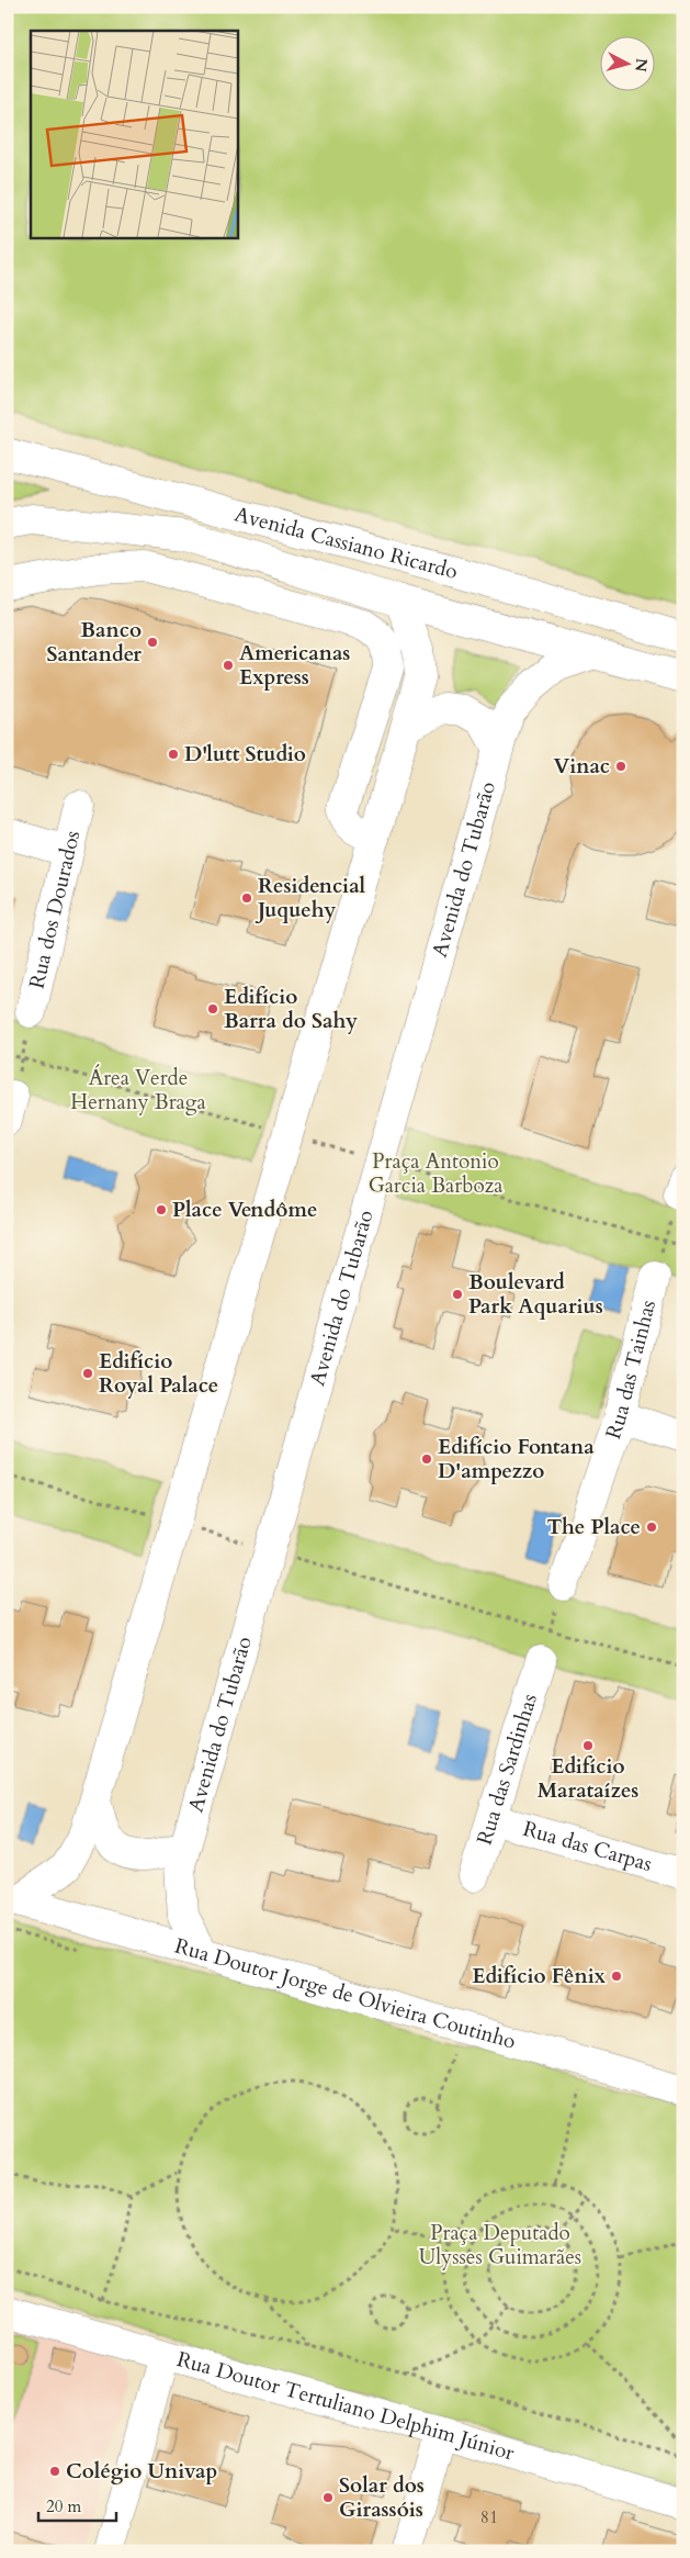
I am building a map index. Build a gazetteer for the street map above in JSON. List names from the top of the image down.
{
  "streets": {
    "street": [
      "Avenida Cassiano Ricardo",
      "Avenida do Tubarão",
      "Rua dos Dourados",
      "Rua das Tainhas",
      "Rua das Sardinhas",
      "Rua das Carpas",
      "Rua Doutor Jorge de Olvieira Coutinho",
      "Rua Doutor Tertuliano Delphim Júnior"
    ]
  },
  "crossings": [
    ["Avenida Cassiano Ricardo", "Avenida do Tubarão"],
    ["Avenida do Tubarão", "Rua Doutor Jorge de Olvieira Coutinho"],
    ["Rua das Sardinhas", "Rua das Carpas"]
  ],
  "parks": ["Área Verde Hernany Braga", "Praça Antonio Garcia Barboza", "Praça Deputado Ulysses Guimarães"],
  "places": [
    "Banco Santander",
    "Americanas Express",
    "D'lutt Studio",
    "Vinac",
    "Residencial Juquehy",
    "Edifício Barra do Sahy",
    "Place Vendôme",
    "Boulevard Park Aquarius",
    "Edifício Royal Palace",
    "Edifício Fontana D'ampezzo",
    "The Place",
    "Edifício Marataízes",
    "Edifício Fênix",
    "Colégio Univap",
    "Solar dos Girassóis"
  ],
  "house_numbers": ["81"],
  "scale_bar": "20 m",
  "north": "right"
}
